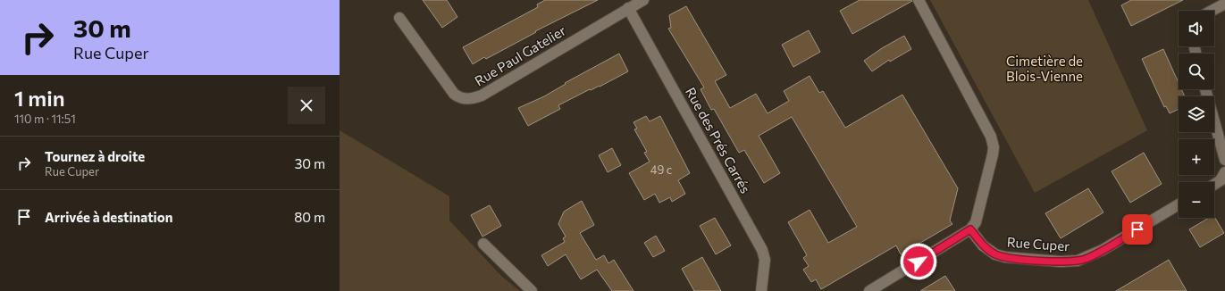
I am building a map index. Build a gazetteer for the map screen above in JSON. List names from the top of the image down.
{
  "streets": {
    "street": ["Rue Paul Gatelier", "Rue des Prés Carrés", "Rue Cuper"]
  },
  "crossings": [
    ["Rue Paul Gatelier", "Rue des Prés Carrés"]
  ],
  "parks": ["Cimetière de Blois-Vienne"],
  "house_numbers": ["49 c"],
  "page": {
    "turn": ["30 m", "Rue Cuper"],
    "map_buttons": ["+", "−"],
    "heading": ["1 min", "110 m · 11:51"],
    "list": [
      {
        "name": "Tournez à droite",
        "note": "Rue Cuper",
        "value": "30 m"
      },
      {
        "name": "Arrivée à destination",
        "value": "80 m"
      }
    ]
  }
}
